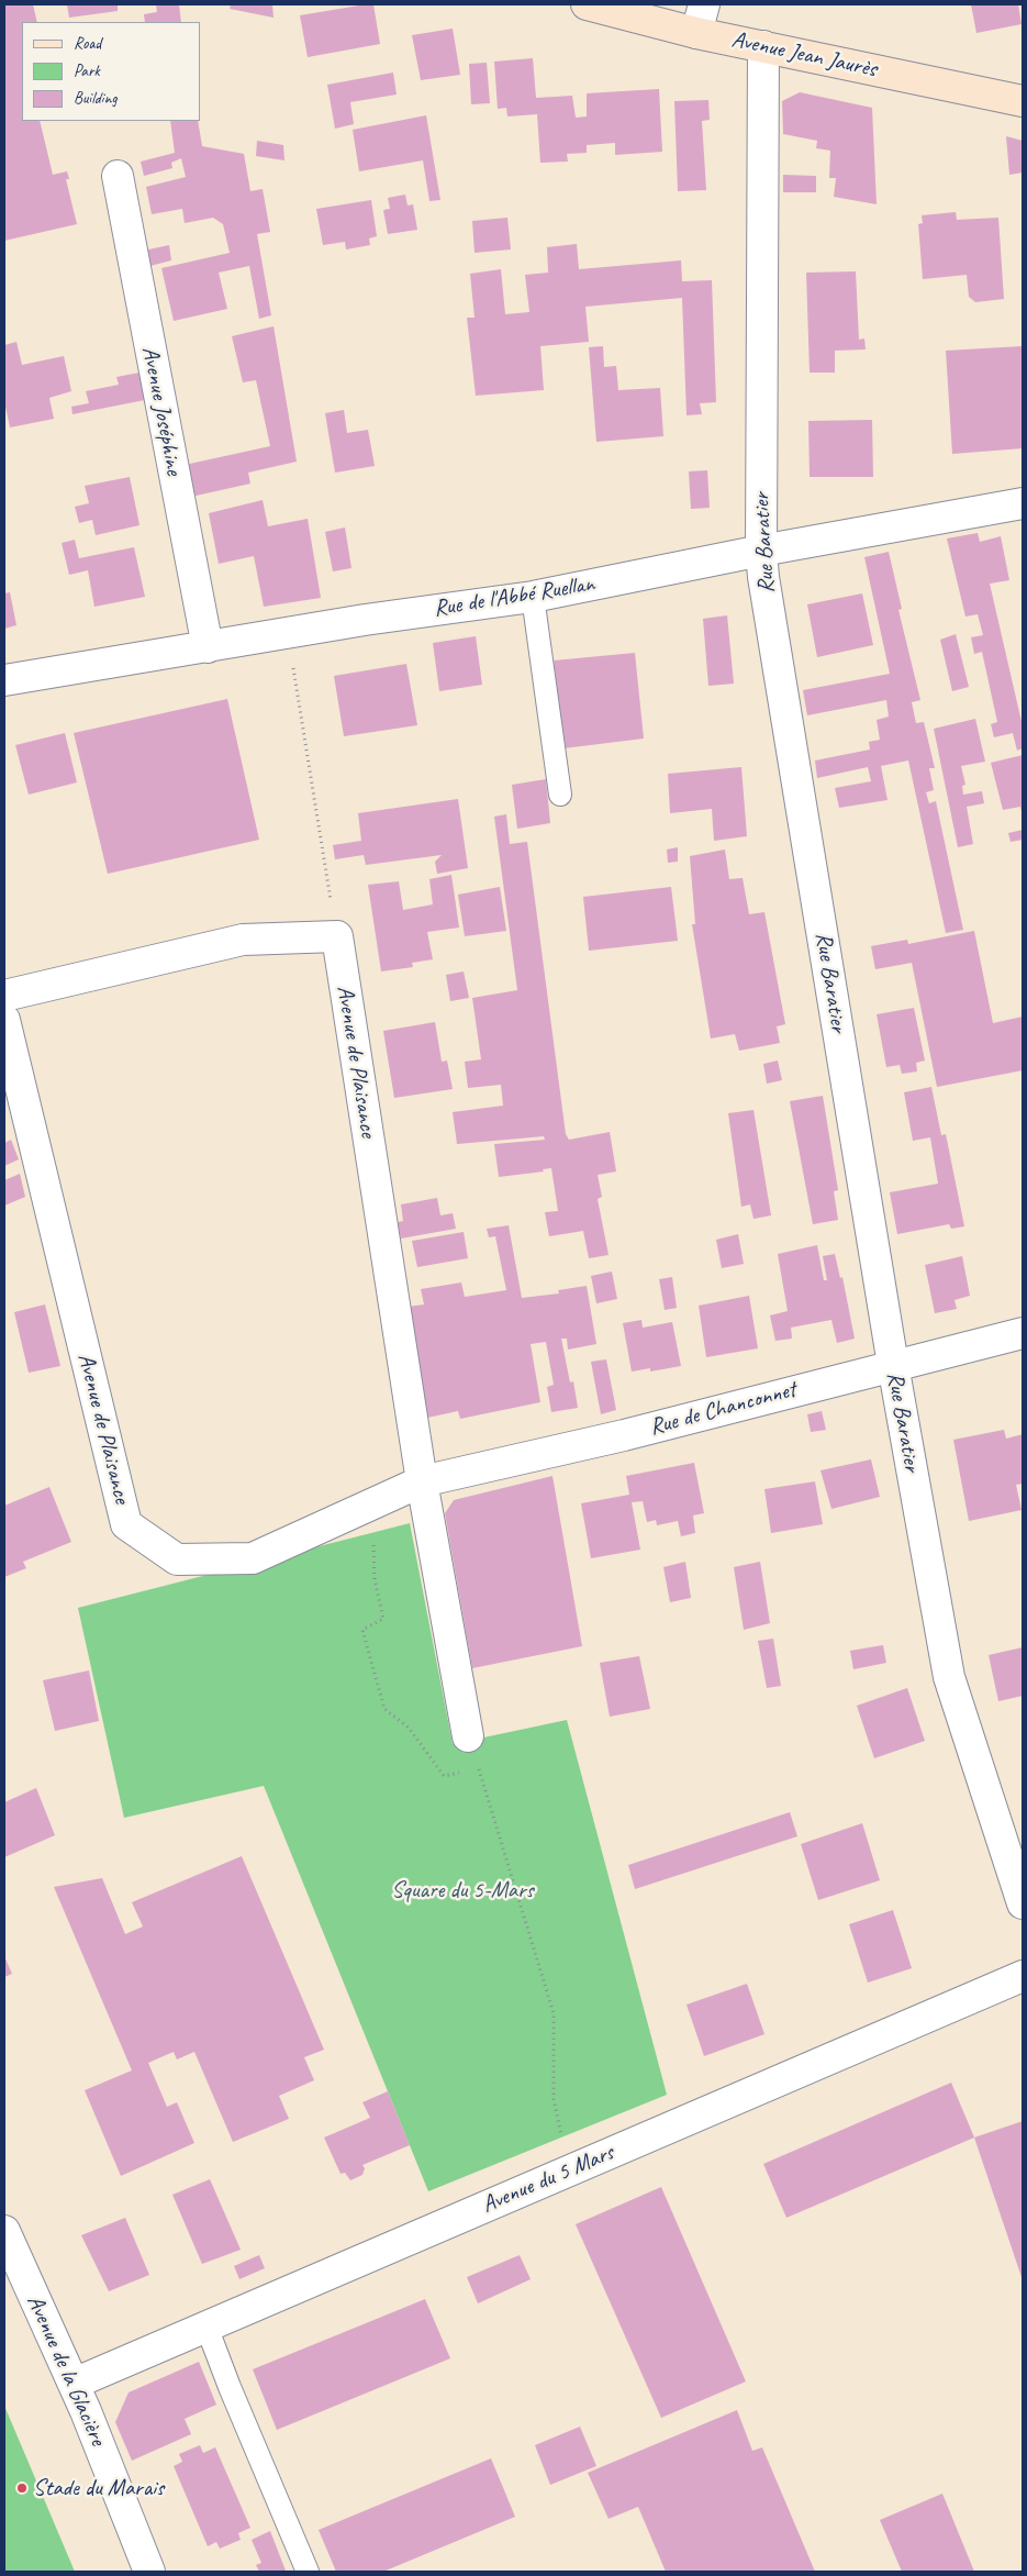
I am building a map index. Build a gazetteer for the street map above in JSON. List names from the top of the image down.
{
  "streets": {
    "main road": ["Avenue Jean Jaurès"],
    "street": [
      "Avenue Joséphine",
      "Rue Baratier",
      "Rue de l'Abbé Ruellan",
      "Avenue de Plaisance",
      "Rue de Chanconnet",
      "Avenue du 5 Mars",
      "Avenue de la Glacière"
    ]
  },
  "crossings": [
    ["Avenue Jean Jaurès", "Rue Baratier"],
    ["Avenue Joséphine", "Rue de l'Abbé Ruellan"],
    ["Rue Baratier", "Rue de l'Abbé Ruellan"],
    ["Rue Baratier", "Rue de Chanconnet"],
    ["Avenue de Plaisance", "Rue de Chanconnet"],
    ["Avenue du 5 Mars", "Avenue de la Glacière"]
  ],
  "parks": ["Square du 5-Mars"],
  "places": ["Stade du Marais"],
  "legend": ["Road", "Park", "Building"]
}
